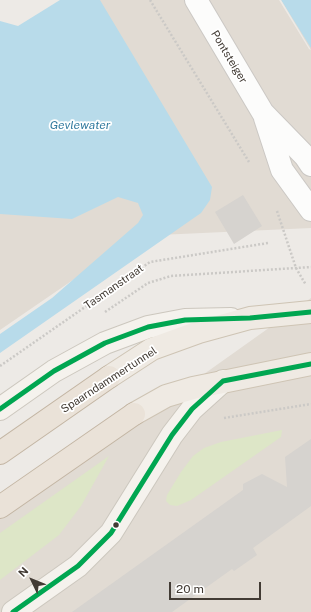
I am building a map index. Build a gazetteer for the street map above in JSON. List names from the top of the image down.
{
  "streets": {
    "highway": ["Spaarndammertunnel"],
    "street": ["Pontsteiger"],
    "path": ["Tasmanstraat"]
  },
  "water": ["Gevlewater"],
  "scale_bar": "20 m",
  "north": "top left"
}
